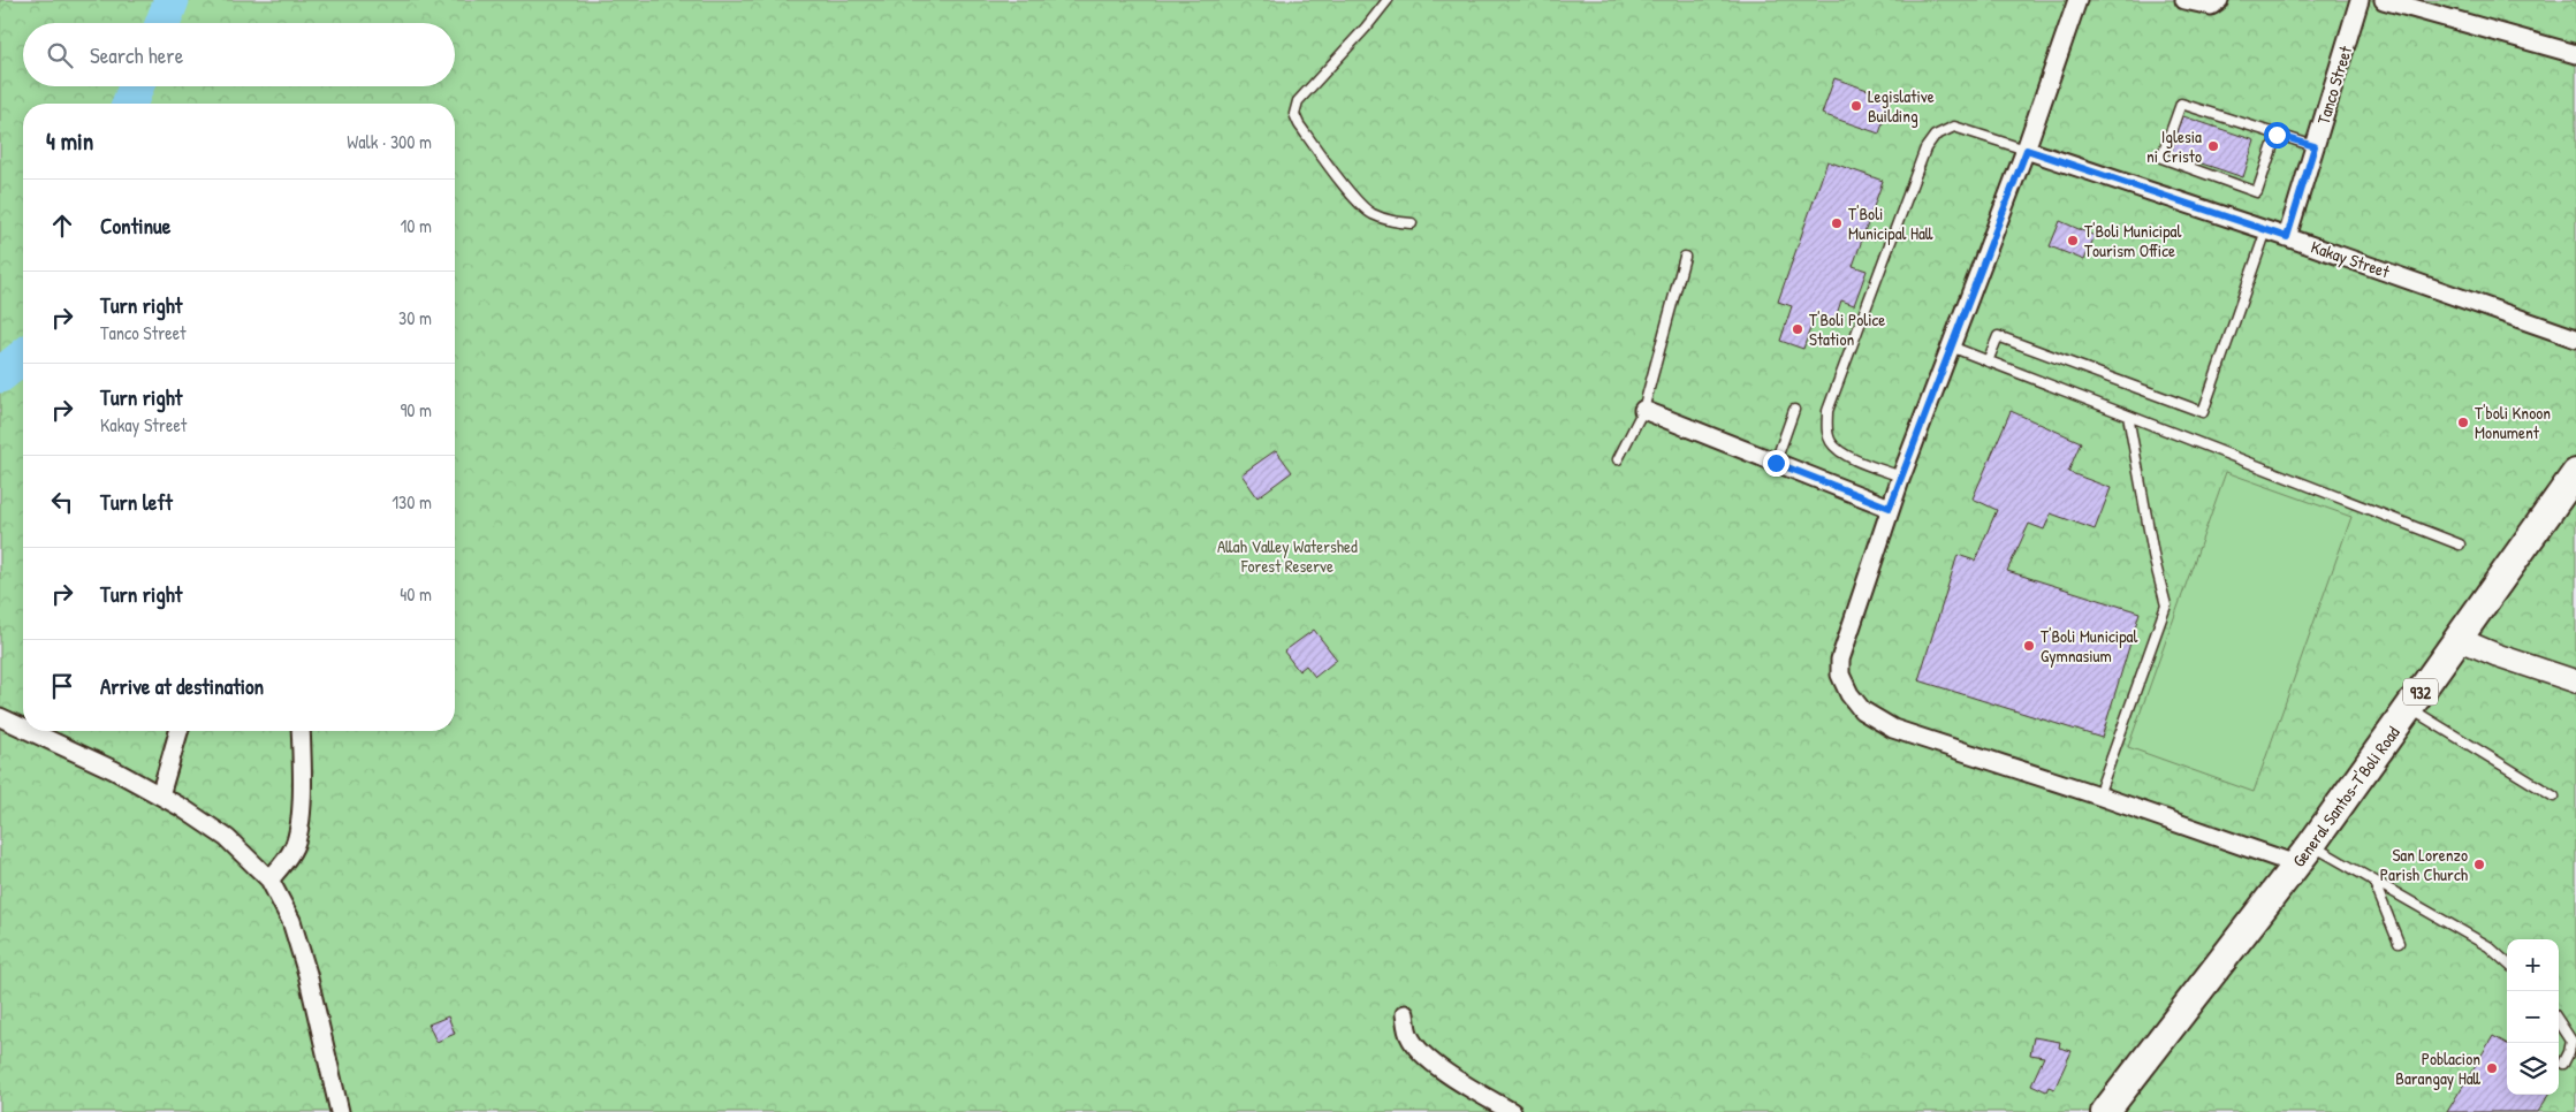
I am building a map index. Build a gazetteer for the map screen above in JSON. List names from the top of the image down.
{
  "streets": {
    "main road": ["932", "General Santos-T'Boli Road"],
    "street": ["Tanco Street", "Kakay Street"]
  },
  "crossings": [
    ["Tanco Street", "Kakay Street"]
  ],
  "parks": ["Allah Valley Watershed Forest Reserve"],
  "places": [
    "Legislative Building",
    "Iglesia ni Cristo",
    "T'Boli Municipal Hall",
    "T'Boli Municipal Tourism Office",
    "T'Boli Police Station",
    "T'boli Knoon Monument",
    "T'Boli Municipal Gymnasium",
    "San Lorenzo Parish Church",
    "Poblacion Barangay Hall"
  ],
  "page": {
    "search": "Search here",
    "heading": ["4 min", "Walk · 300 m"],
    "list": [
      ["Continue", "10 m"],
      ["Turn right", "Tanco Street", "30 m"],
      ["Turn right", "Kakay Street", "90 m"],
      ["Turn left", "130 m"],
      ["Turn right", "40 m"],
      "Arrive at destination"
    ],
    "map_buttons": ["+", "−"]
  }
}
